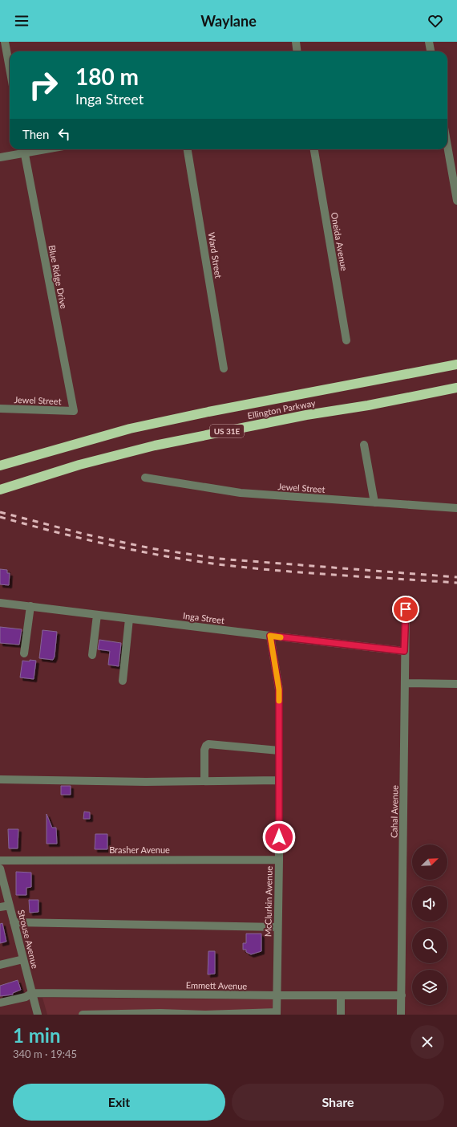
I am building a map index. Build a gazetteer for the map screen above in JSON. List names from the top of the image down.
{
  "streets": {
    "highway": ["Ellington Parkway", "US 31E"],
    "street": [
      "Oneida Avenue",
      "Ward Street",
      "Blue Ridge Drive",
      "Jewel Street",
      "Inga Street",
      "Cahal Avenue",
      "Brasher Avenue",
      "McClurkin Avenue",
      "Strouse Avenue",
      "Emmett Avenue"
    ]
  },
  "crossings": [
    ["Blue Ridge Drive", "Jewel Street"],
    ["Inga Street", "Cahal Avenue"],
    ["Inga Street", "McClurkin Avenue"],
    ["Cahal Avenue", "Emmett Avenue"],
    ["Brasher Avenue", "McClurkin Avenue"],
    ["McClurkin Avenue", "Emmett Avenue"],
    ["Strouse Avenue", "Emmett Avenue"]
  ],
  "north": "top right",
  "page": {
    "header": "Waylane",
    "turn": ["180 m", "Inga Street"],
    "then": "Then",
    "heading": ["1 min", "340 m · 19:45"],
    "buttons": ["Exit", "Share"]
  }
}
